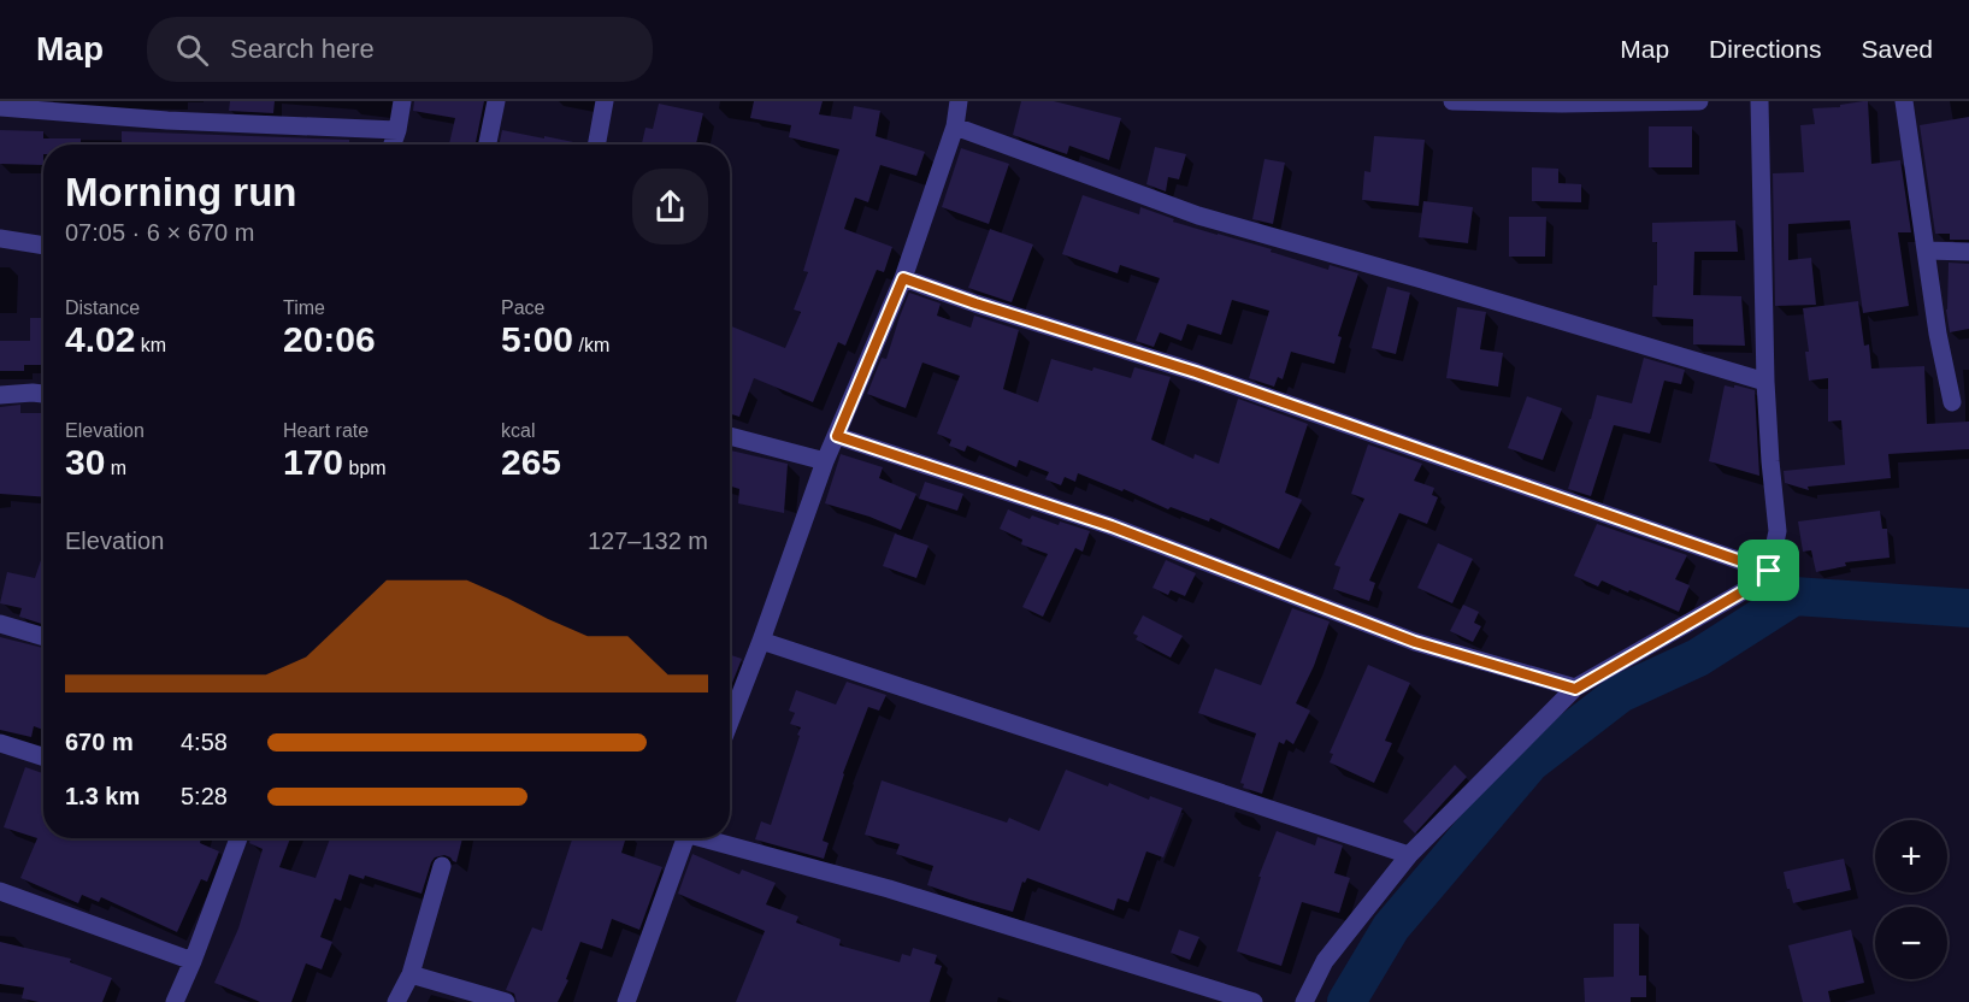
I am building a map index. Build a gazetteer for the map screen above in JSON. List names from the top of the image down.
{
  "page": {
    "header": "Map",
    "search": "Search here",
    "nav": ["Map", "Directions", "Saved"],
    "heading": ["Morning run", "07:05 · 6 × 670 m"],
    "stats": [
      ["Distance", "4.02 km"],
      ["Time", "20:06"],
      ["Pace", "5:00 /km"],
      ["Elevation", "30 m"],
      ["Heart rate", "170 bpm"],
      ["kcal", "265"]
    ],
    "chart": ["Elevation", "127–132 m"],
    "list": [
      {
        "name": "670 m",
        "note": "4:58"
      },
      {
        "name": "1.3 km",
        "note": "5:28"
      }
    ],
    "map_buttons": ["+", "−"]
  }
}
